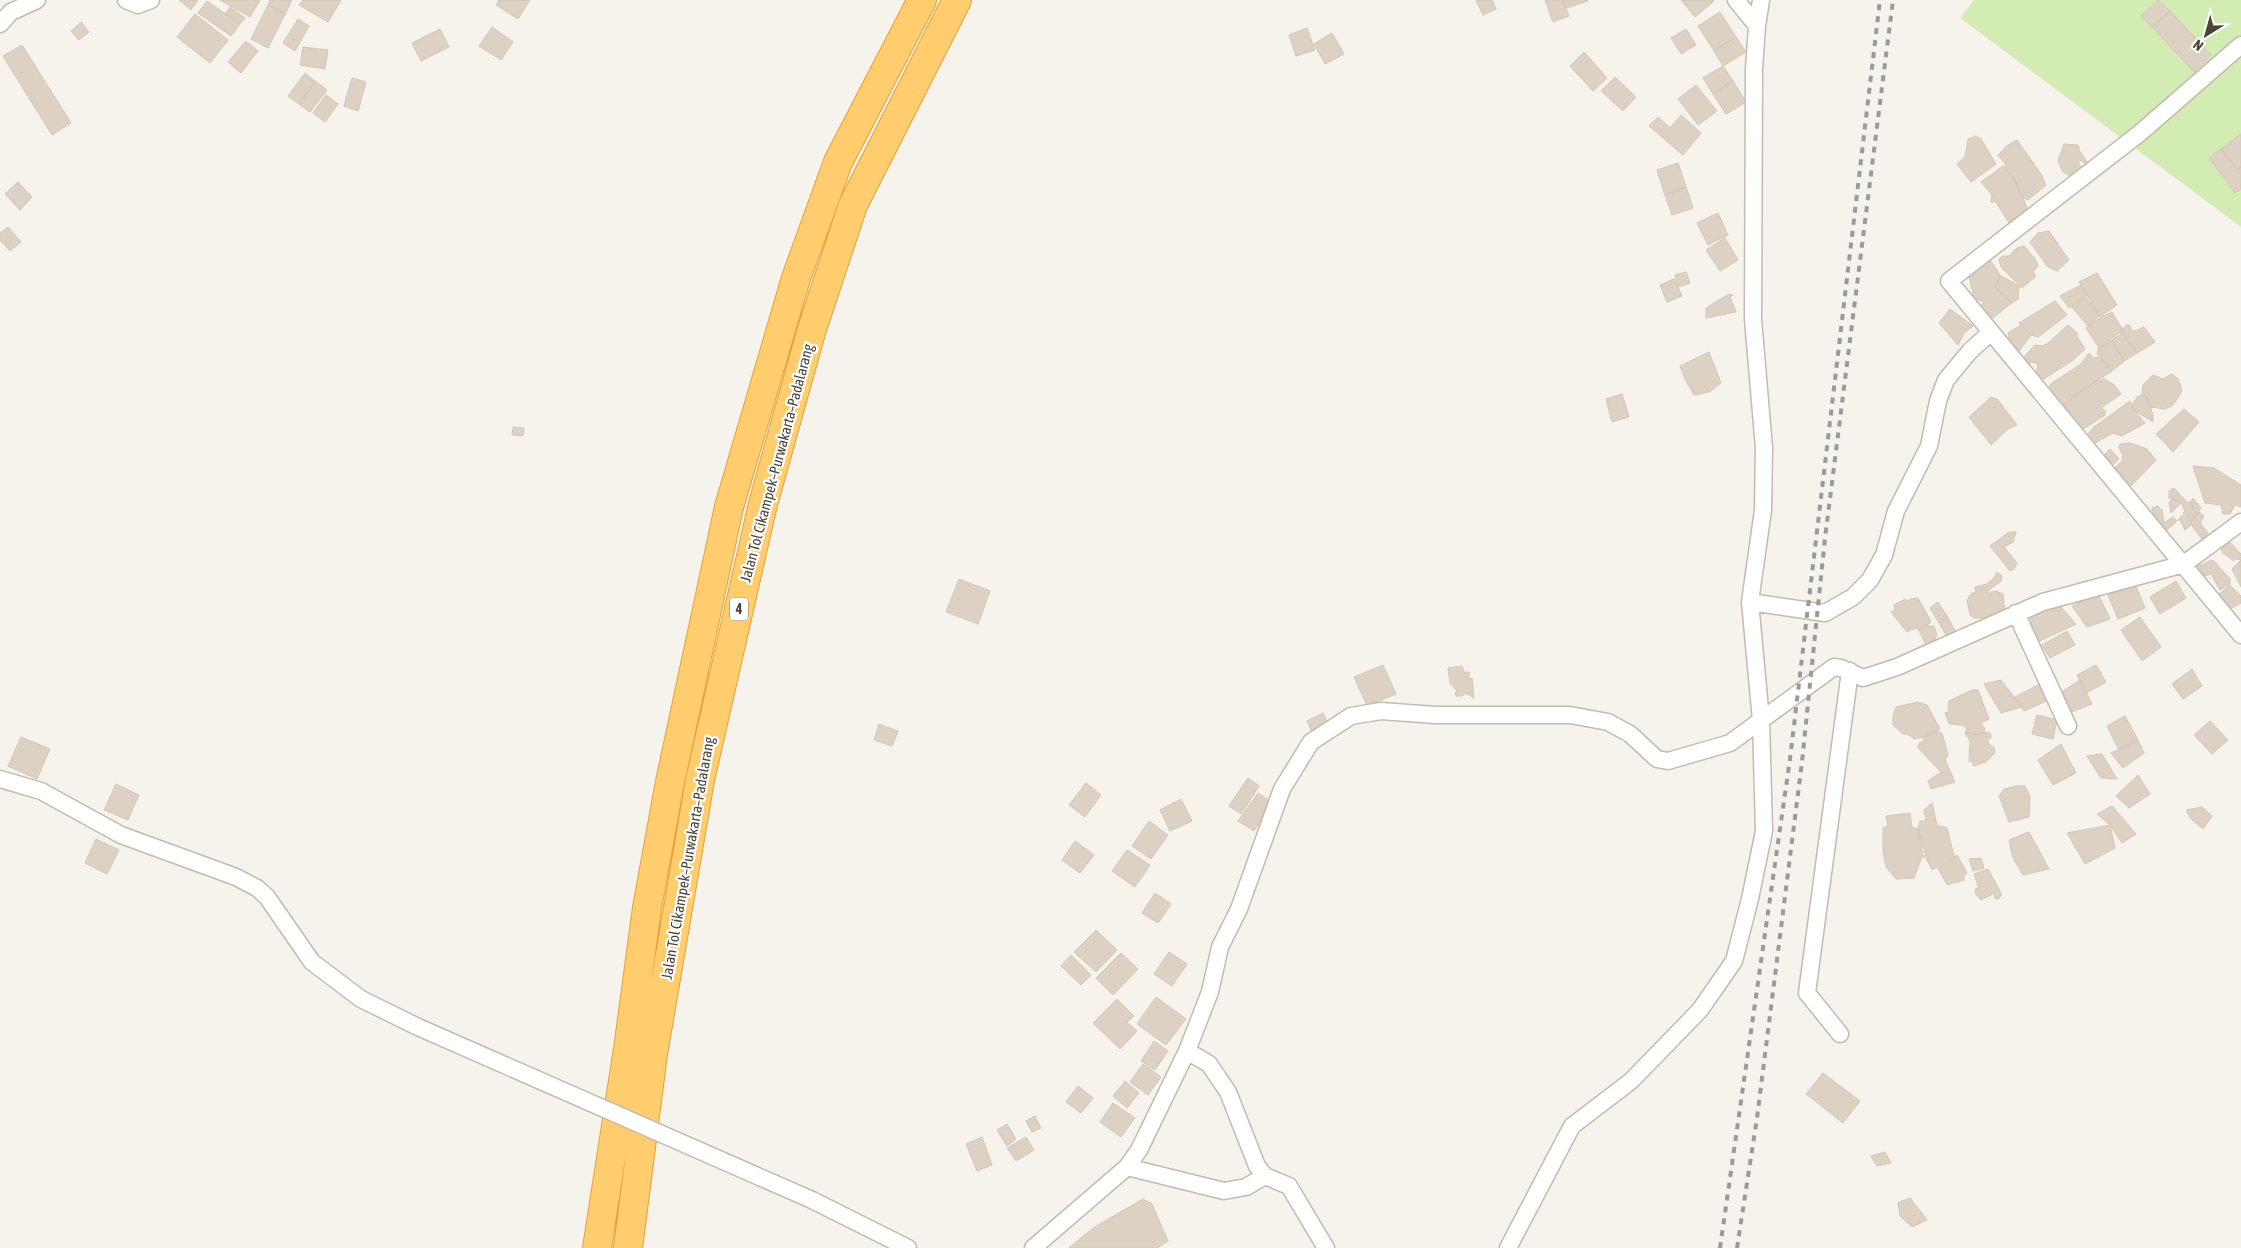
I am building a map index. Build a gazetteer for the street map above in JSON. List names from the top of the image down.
{
  "streets": {
    "highway": ["Jalan Tol Cikampek–Purwakarta–Padalarang", "4"]
  },
  "north": "bottom left"
}
